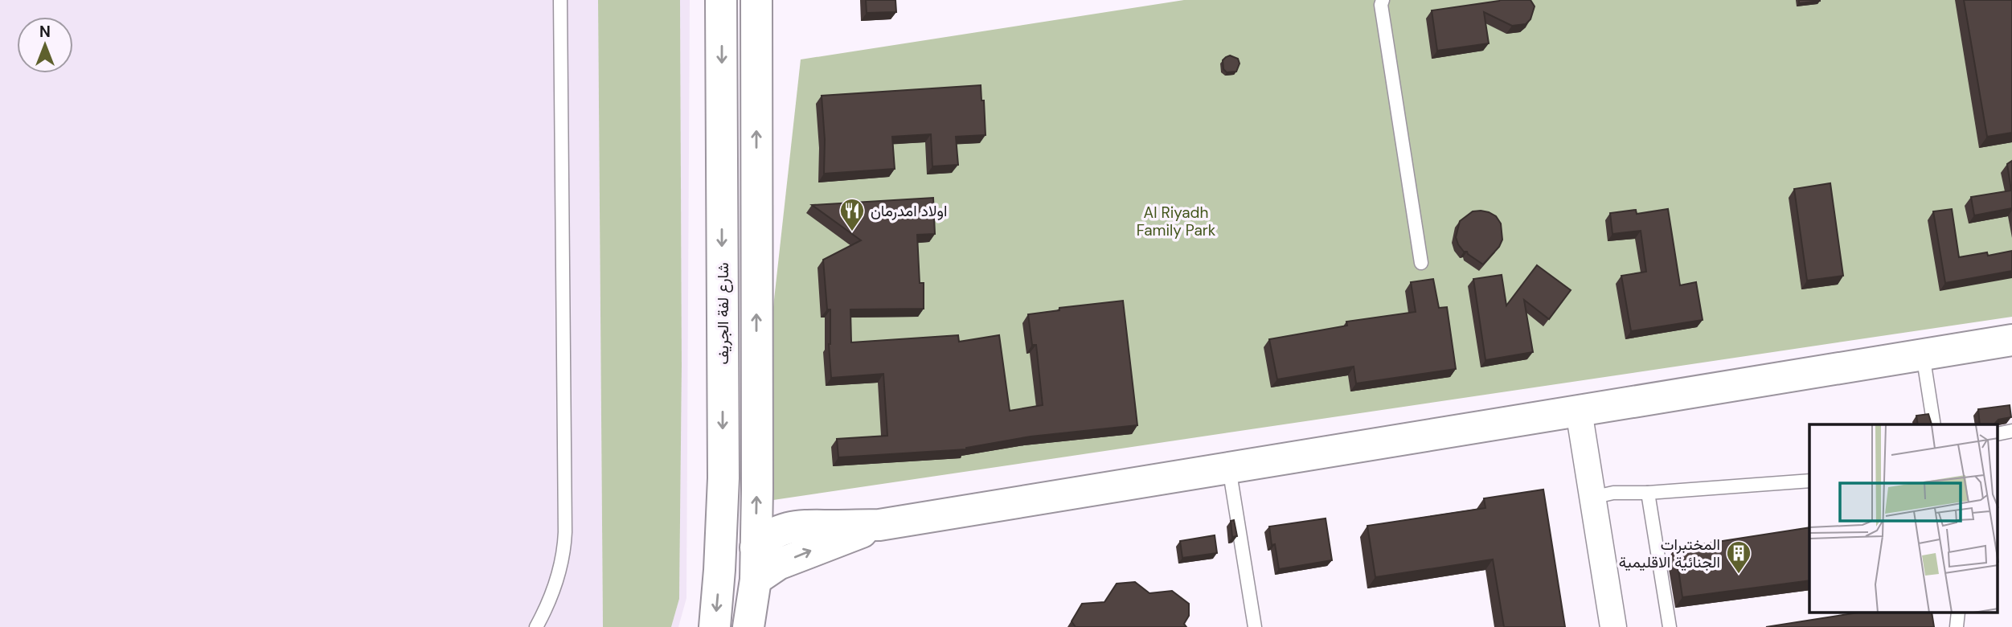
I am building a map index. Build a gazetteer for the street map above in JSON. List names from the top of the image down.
{
  "streets": {
    "street": ["شارع لفة الجريف"]
  },
  "parks": ["Al Riyadh Family Park"],
  "places": {
    "restaurant": ["اولاد امدرمان"],
    "building": ["المختبرات الجنائية الاقليمية"]
  },
  "north": "top"
}
